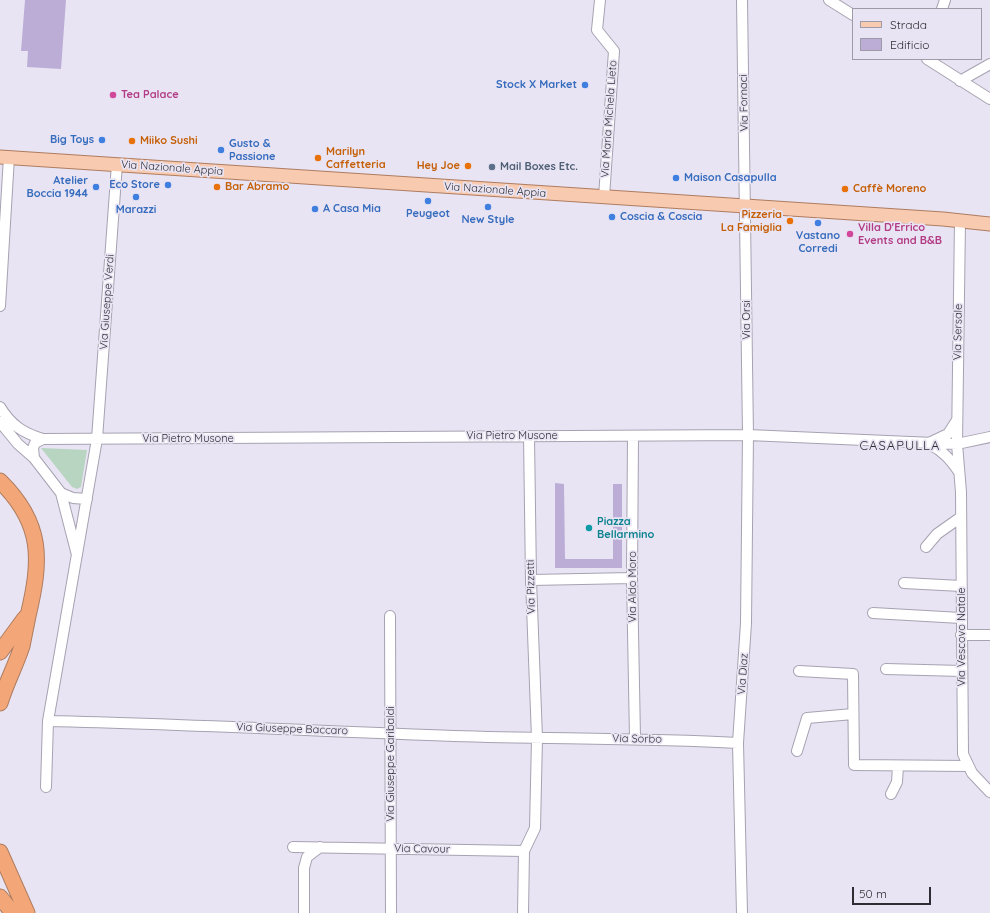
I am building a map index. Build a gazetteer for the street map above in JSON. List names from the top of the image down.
{
  "streets": {
    "main road": ["Via Nazionale Appia"],
    "street": [
      "Via Fornaci",
      "Via Maria Michela Lieto",
      "Via Giuseppe Verdi",
      "Via Orsi",
      "Via Sersale",
      "Via Pietro Musone",
      "Via Pizzetti",
      "Via Aldo Moro",
      "Via Vescovo Natale",
      "Via Diaz",
      "Via Giuseppe Baccaro",
      "Via Sorbo",
      "Via Giuseppe Garibaldi",
      "Via Cavour"
    ]
  },
  "crossings": [
    ["Via Fornaci", "Via Nazionale Appia"],
    ["Via Fornaci", "Via Orsi"],
    ["Via Maria Michela Lieto", "Via Nazionale Appia"],
    ["Via Nazionale Appia", "Via Giuseppe Verdi"],
    ["Via Nazionale Appia", "Via Orsi"],
    ["Via Nazionale Appia", "Via Sersale"],
    ["Via Giuseppe Verdi", "Via Pietro Musone"],
    ["Via Orsi", "Via Pietro Musone"],
    ["Via Orsi", "Via Diaz"],
    ["Via Sersale", "Via Pietro Musone"],
    ["Via Sersale", "Via Vescovo Natale"],
    ["Via Pietro Musone", "Via Pizzetti"],
    ["Via Pietro Musone", "Via Aldo Moro"],
    ["Via Pietro Musone", "Via Vescovo Natale"],
    ["Via Pietro Musone", "Via Diaz"],
    ["Via Pizzetti", "Via Giuseppe Baccaro"],
    ["Via Pizzetti", "Via Sorbo"],
    ["Via Pizzetti", "Via Cavour"],
    ["Via Aldo Moro", "Via Sorbo"],
    ["Via Diaz", "Via Sorbo"],
    ["Via Giuseppe Baccaro", "Via Sorbo"],
    ["Via Giuseppe Baccaro", "Via Giuseppe Garibaldi"],
    ["Via Giuseppe Garibaldi", "Via Cavour"]
  ],
  "districts": ["CASAPULLA"],
  "places": [
    "Stock X Market",
    "Tea Palace",
    "Big Toys",
    "Miiko Sushi",
    "Gusto & Passione",
    "Marilyn Caffetteria",
    "Hey Joe",
    "Mail Boxes Etc.",
    "Maison Casapulla",
    "Eco Store",
    "Atelier Boccia 1944",
    "Bar Abramo",
    "Caffè Moreno",
    "Marazzi",
    "Peugeot",
    "New Style",
    "A Casa Mia",
    "Coscia & Coscia",
    "Pizzeria La Famiglia",
    "Vastano Corredi",
    "Villa D'Errico Events and B&B",
    "Piazza Bellarmino"
  ],
  "legend": ["Strada", "Edificio"],
  "scale_bar": "50 m"
}
